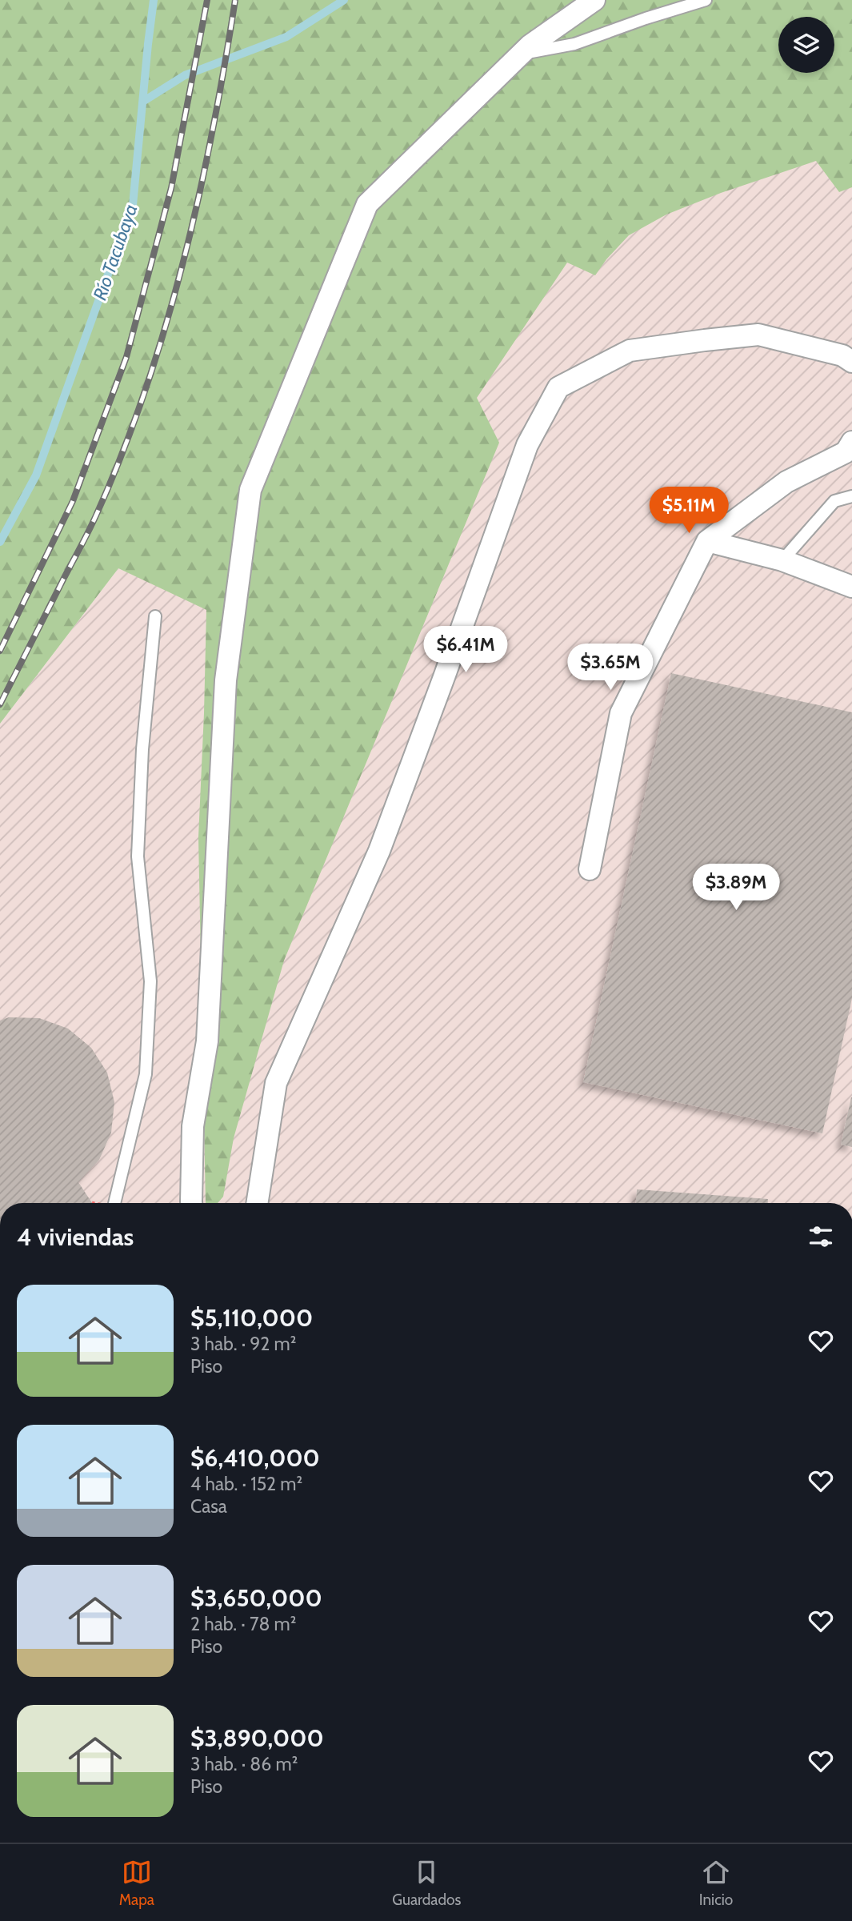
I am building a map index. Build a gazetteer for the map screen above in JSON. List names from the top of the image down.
{
  "water": ["Río Tacubaya"],
  "page": {
    "price": [
      "$5.11M",
      "$6.41M",
      "$3.65M",
      "$3.89M"
    ],
    "heading": "4 viviendas",
    "list": [
      {
        "name": "$5,110,000",
        "note": "3 hab. · 92 m² · Piso"
      },
      {
        "name": "$6,410,000",
        "note": "4 hab. · 152 m² · Casa"
      },
      {
        "name": "$3,650,000",
        "note": "2 hab. · 78 m² · Piso"
      },
      {
        "name": "$3,890,000",
        "note": "3 hab. · 86 m² · Piso"
      }
    ],
    "tabs": ["Mapa", "Guardados", "Inicio"]
  }
}
